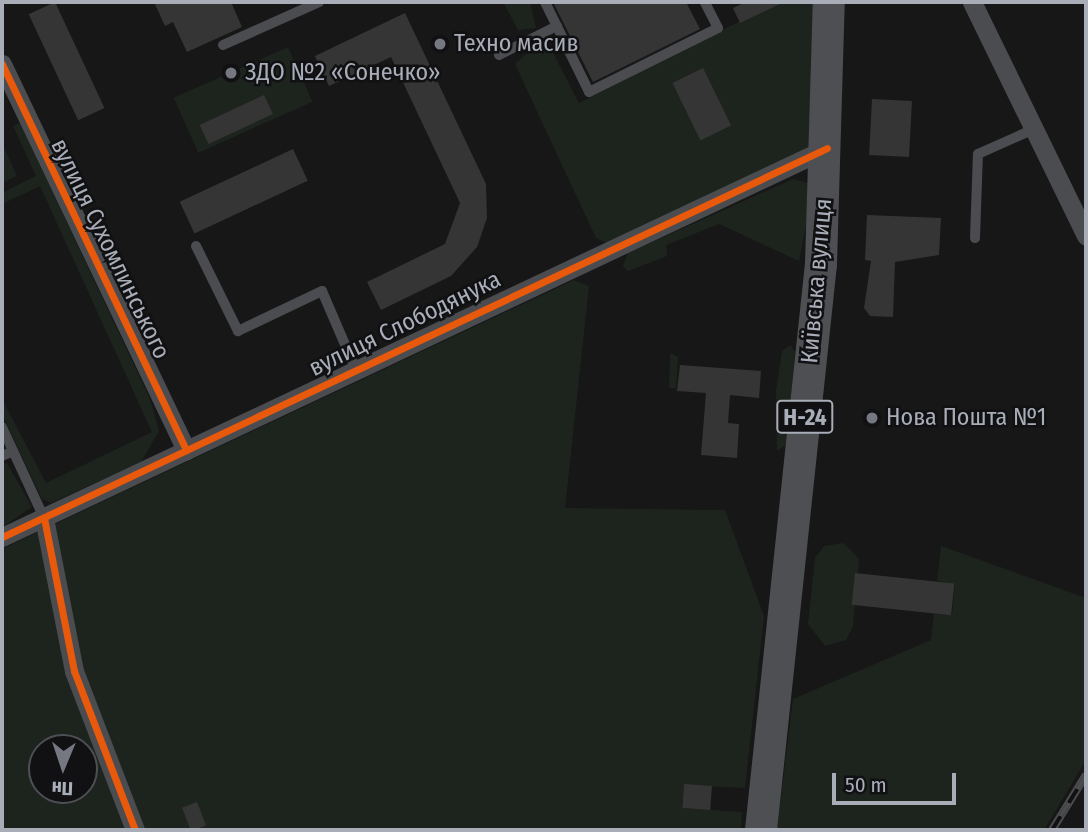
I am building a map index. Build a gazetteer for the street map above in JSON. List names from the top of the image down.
{
  "streets": {
    "main road": ["Київська вулиця", "Н-24"],
    "street": ["вулиця Сухомлинського", "вулиця Слободянука"]
  },
  "crossings": [
    ["вулиця Сухомлинського", "вулиця Слободянука"],
    ["Київська вулиця", "вулиця Слободянука"]
  ],
  "places": ["Техно масив", "ЗДО №2 «Сонечко»", "Нова Пошта №1"],
  "scale_bar": "50 m",
  "north": "bottom"
}
